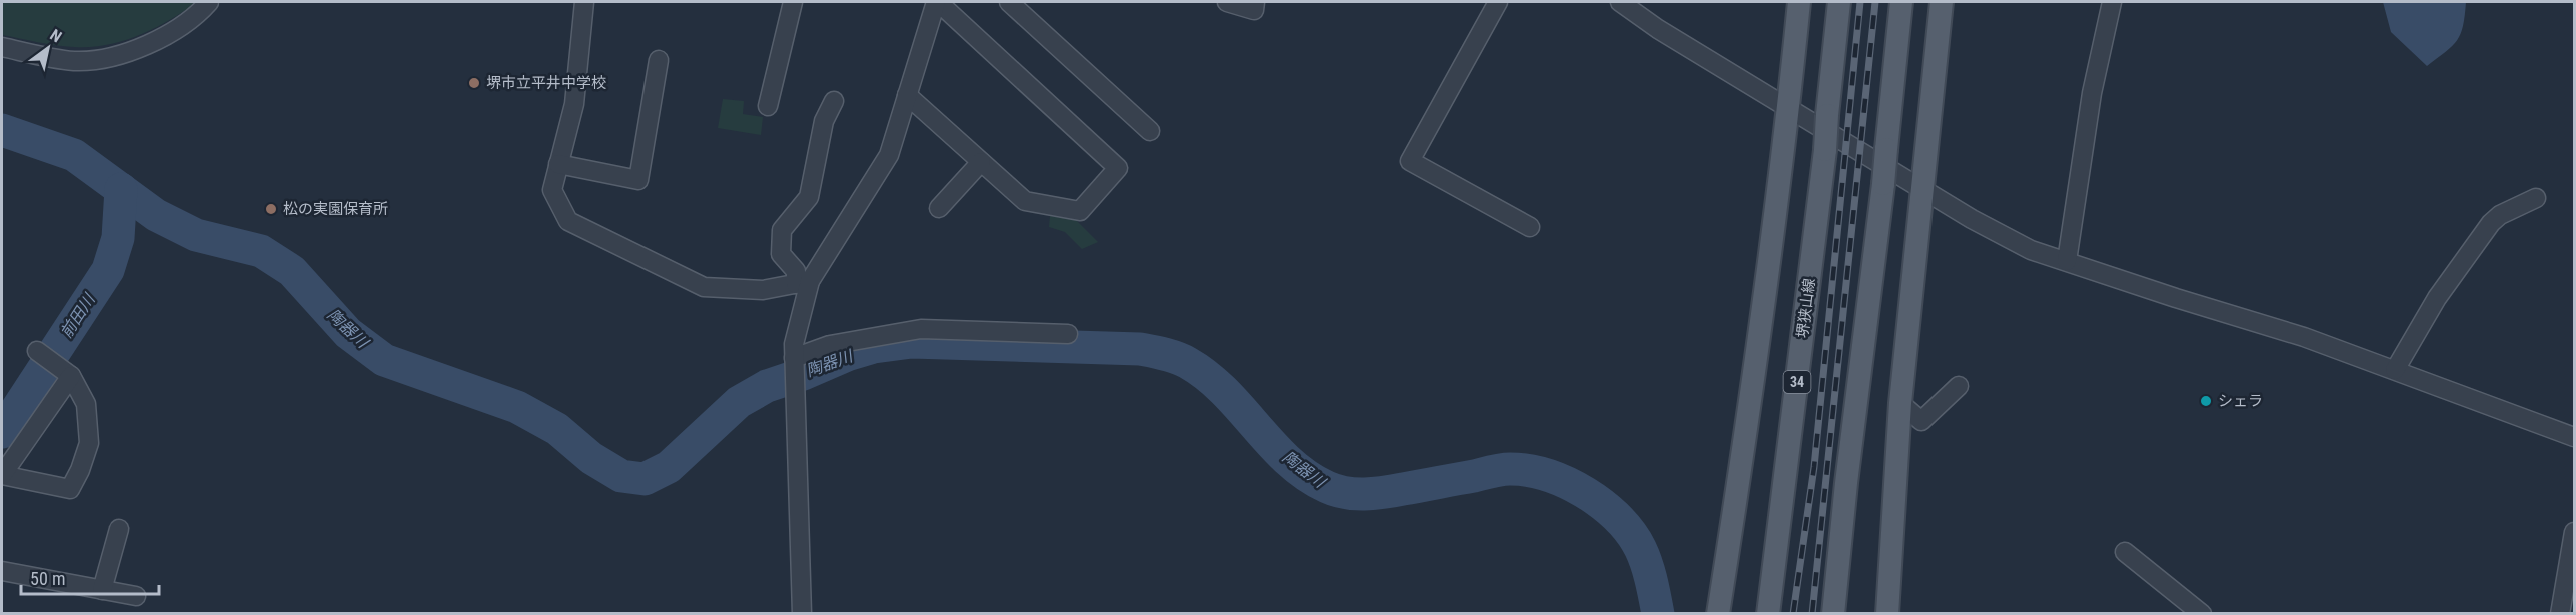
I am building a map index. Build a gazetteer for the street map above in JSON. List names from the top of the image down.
{
  "streets": {
    "main road": ["堺狭山線", "34"]
  },
  "water": ["前田川", "陶器川"],
  "places": ["堺市立平井中学校", "松の実園保育所", "シェラ"],
  "scale_bar": "50 m",
  "north": "top right"
}
